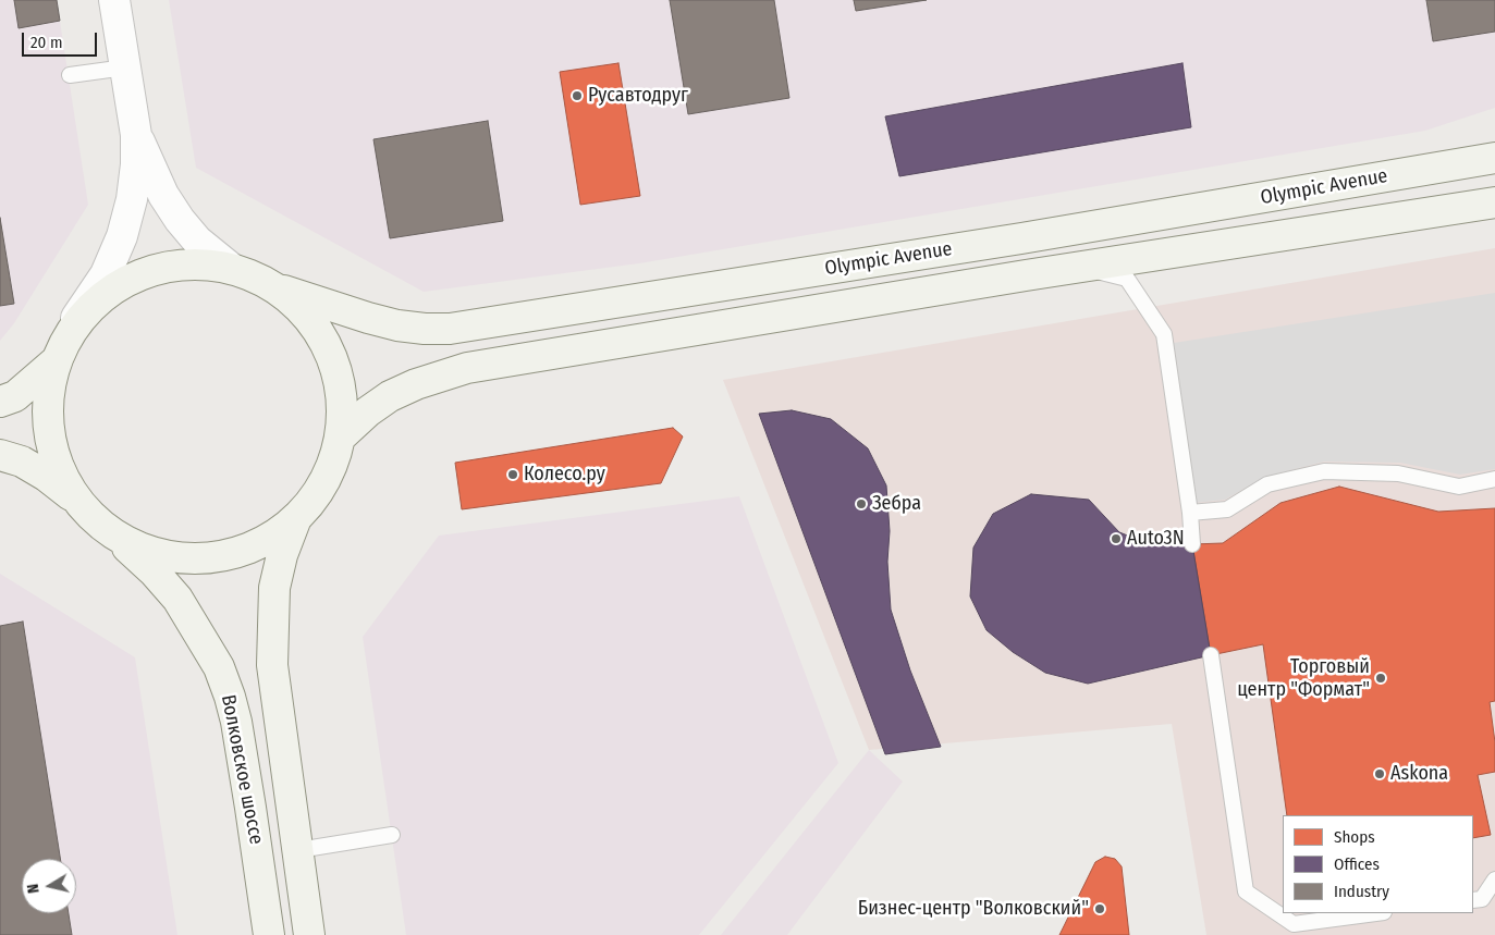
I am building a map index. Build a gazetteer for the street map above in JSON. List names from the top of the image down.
{
  "streets": {
    "main road": ["Olympic Avenue", "Волковское шоссе"]
  },
  "places": [
    "Русавтодруг",
    "Колесо.ру",
    "Зебра",
    "Auto3N",
    "Торговый центр \"Формат\"",
    "Askona",
    "Бизнес-центр \"Волковский\""
  ],
  "legend": ["Shops", "Offices", "Industry"],
  "scale_bar": "20 m",
  "north": "left"
}
